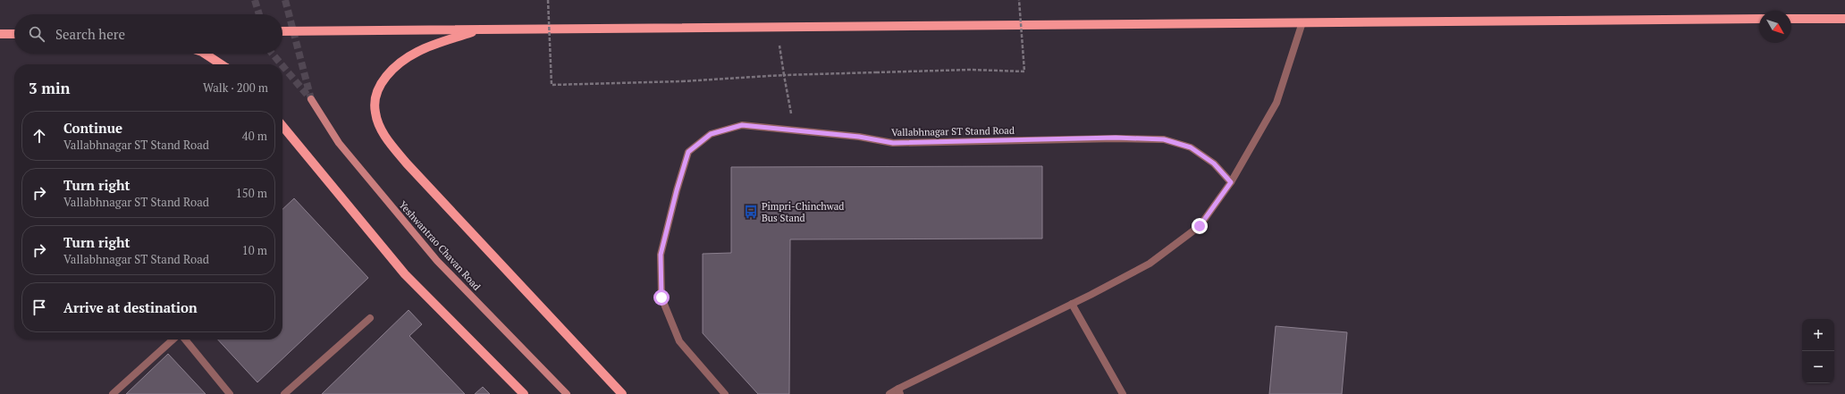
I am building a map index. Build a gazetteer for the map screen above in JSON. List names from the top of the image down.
{
  "streets": {
    "street": ["Vallabhnagar ST Stand Road", "Yeshwantrao Chavan Road"]
  },
  "places": {
    "bus stop": ["Pimpri-Chinchwad Bus Stand"]
  },
  "north": "bottom right",
  "page": {
    "search": "Search here",
    "heading": ["3 min", "Walk · 200 m"],
    "list": [
      ["Continue", "Vallabhnagar ST Stand Road", "40 m"],
      ["Turn right", "Vallabhnagar ST Stand Road", "150 m"],
      ["Turn right", "Vallabhnagar ST Stand Road", "10 m"],
      "Arrive at destination"
    ],
    "map_buttons": ["+", "−"]
  }
}
